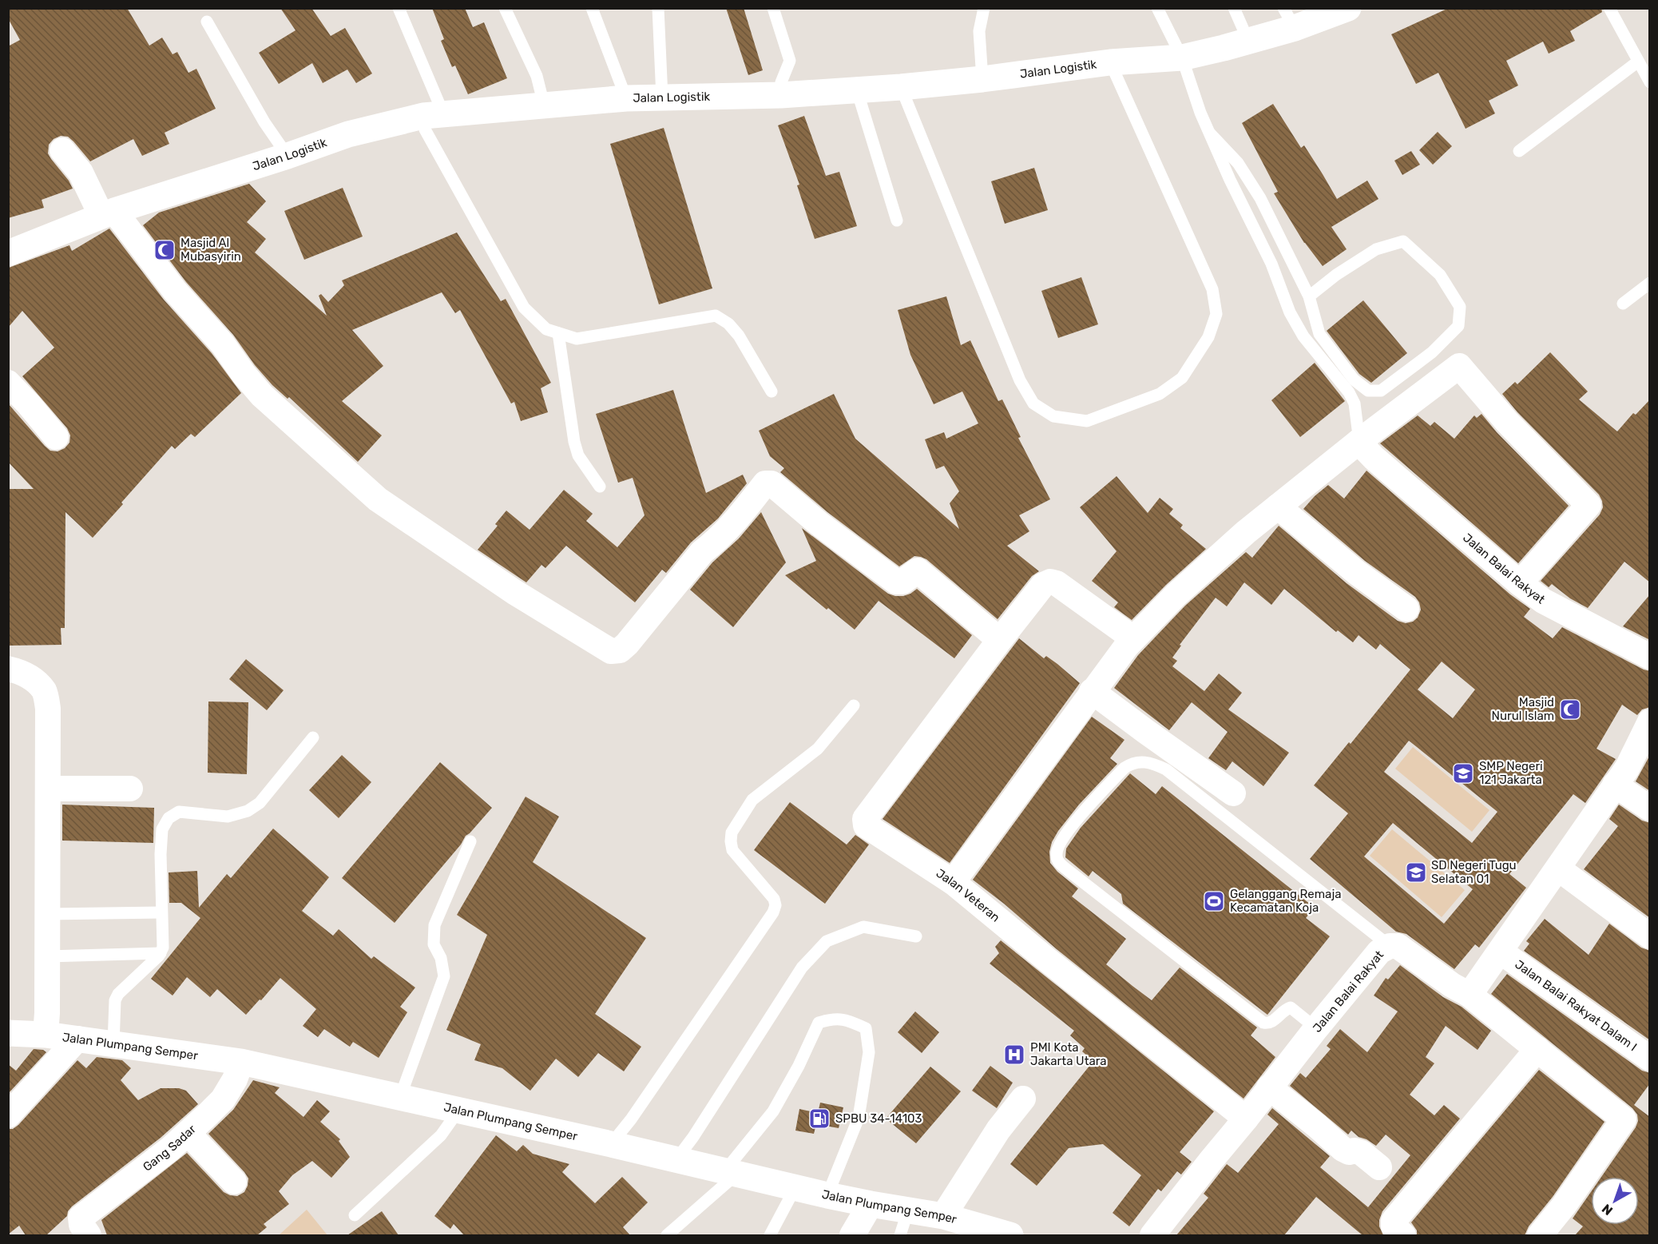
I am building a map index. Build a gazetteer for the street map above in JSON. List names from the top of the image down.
{
  "streets": {
    "main road": ["Jalan Logistik", "Jalan Plumpang Semper"],
    "street": [
      "Jalan Balai Rakyat",
      "Jalan Veteran",
      "Jalan Balai Rakyat Dalam I",
      "Gang Sadar"
    ]
  },
  "crossings": [
    ["Jalan Balai Rakyat", "Jalan Veteran"],
    ["Jalan Plumpang Semper", "Gang Sadar"]
  ],
  "places": {
    "mosque": ["Masjid Al Mubasyirin", "Masjid Nurul Islam"],
    "school or university": ["SMP Negeri 121 Jakarta", "SD Negeri Tugu Selatan 01"],
    "sports": ["Gelanggang Remaja Kecamatan Koja"],
    "hospital": ["PMI Kota Jakarta Utara"],
    "fuel station": ["SPBU 34-14103"]
  },
  "north": "bottom left"
}
